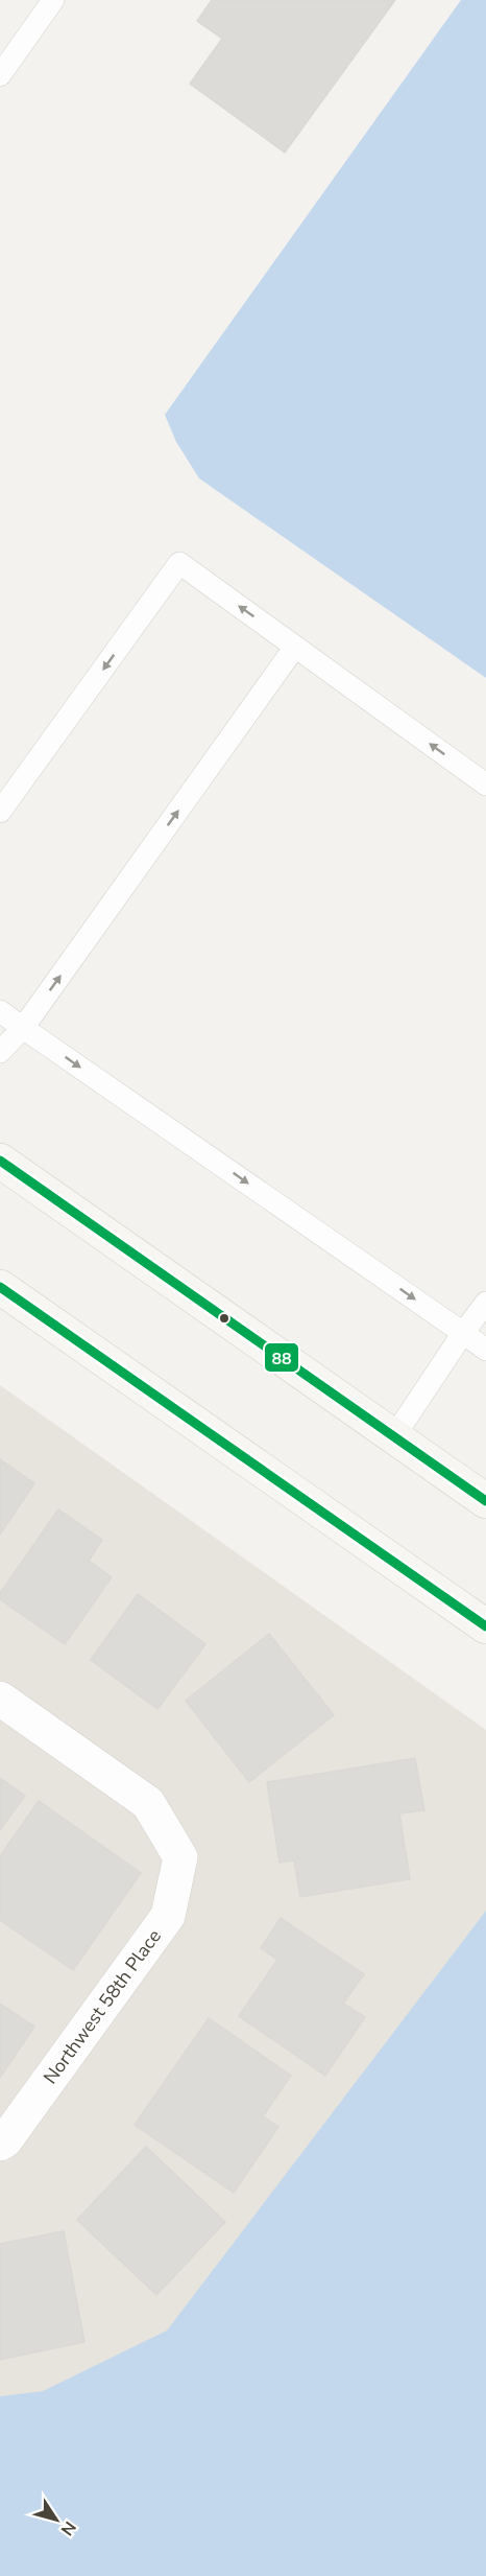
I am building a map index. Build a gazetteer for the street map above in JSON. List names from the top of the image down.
{
  "streets": {
    "street": ["Northwest 58th Place"]
  },
  "lines": ["transit line 88"],
  "north": "bottom right"
}
